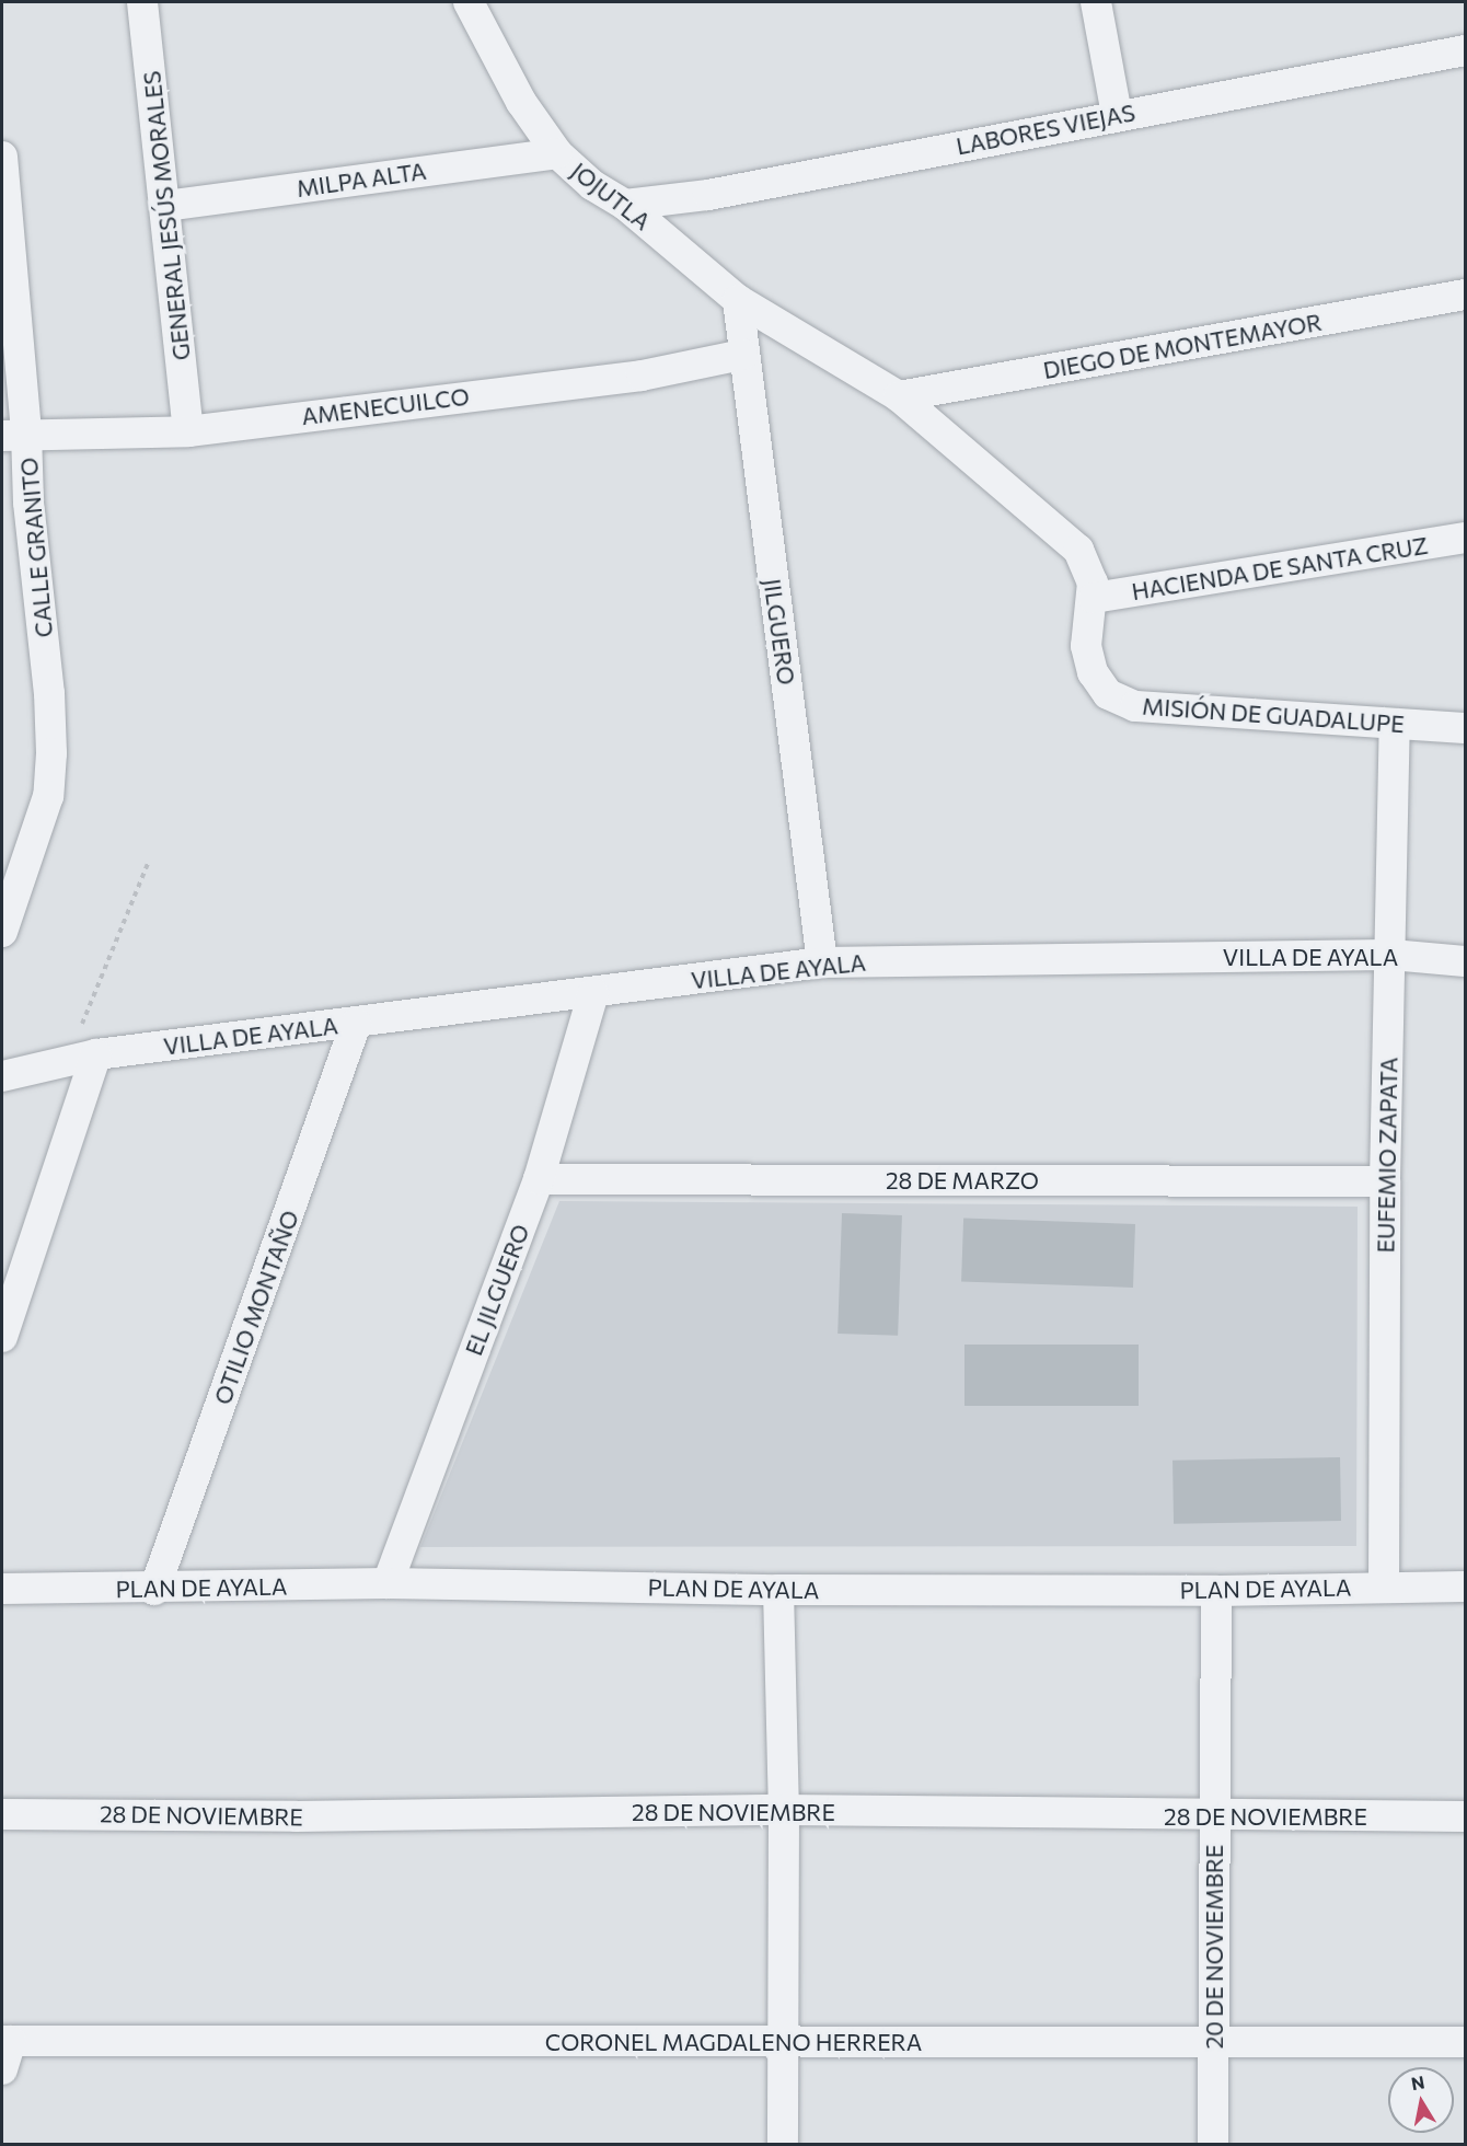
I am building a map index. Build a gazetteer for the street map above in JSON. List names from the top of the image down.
{
  "streets": {
    "street": [
      "LABORES VIEJAS",
      "MILPA ALTA",
      "JOJUTLA",
      "GENERAL JESÚS MORALES",
      "DIEGO DE MONTEMAYOR",
      "AMENECUILCO",
      "CALLE GRANITO",
      "HACIENDA DE SANTA CRUZ",
      "JILGUERO",
      "MISIÓN DE GUADALUPE",
      "VILLA DE AYALA",
      "EUFEMIO ZAPATA",
      "28 DE MARZO",
      "EL JILGUERO",
      "OTILIO MONTAÑO",
      "PLAN DE AYALA",
      "28 DE NOVIEMBRE",
      "20 DE NOVIEMBRE",
      "CORONEL MAGDALENO HERRERA"
    ]
  },
  "crossings": [
    ["LABORES VIEJAS", "JOJUTLA"],
    ["MILPA ALTA", "JOJUTLA"],
    ["MILPA ALTA", "GENERAL JESÚS MORALES"],
    ["JOJUTLA", "JILGUERO"],
    ["JOJUTLA", "MISIÓN DE GUADALUPE"],
    ["GENERAL JESÚS MORALES", "AMENECUILCO"],
    ["DIEGO DE MONTEMAYOR", "MISIÓN DE GUADALUPE"],
    ["AMENECUILCO", "CALLE GRANITO"],
    ["AMENECUILCO", "JILGUERO"],
    ["HACIENDA DE SANTA CRUZ", "MISIÓN DE GUADALUPE"],
    ["JILGUERO", "MISIÓN DE GUADALUPE"],
    ["JILGUERO", "VILLA DE AYALA"],
    ["MISIÓN DE GUADALUPE", "EUFEMIO ZAPATA"],
    ["VILLA DE AYALA", "EUFEMIO ZAPATA"],
    ["VILLA DE AYALA", "EL JILGUERO"],
    ["VILLA DE AYALA", "OTILIO MONTAÑO"],
    ["EUFEMIO ZAPATA", "28 DE MARZO"],
    ["EUFEMIO ZAPATA", "PLAN DE AYALA"],
    ["28 DE MARZO", "EL JILGUERO"],
    ["EL JILGUERO", "PLAN DE AYALA"],
    ["OTILIO MONTAÑO", "PLAN DE AYALA"],
    ["PLAN DE AYALA", "20 DE NOVIEMBRE"],
    ["28 DE NOVIEMBRE", "20 DE NOVIEMBRE"],
    ["20 DE NOVIEMBRE", "CORONEL MAGDALENO HERRERA"]
  ],
  "north": "top"
}
